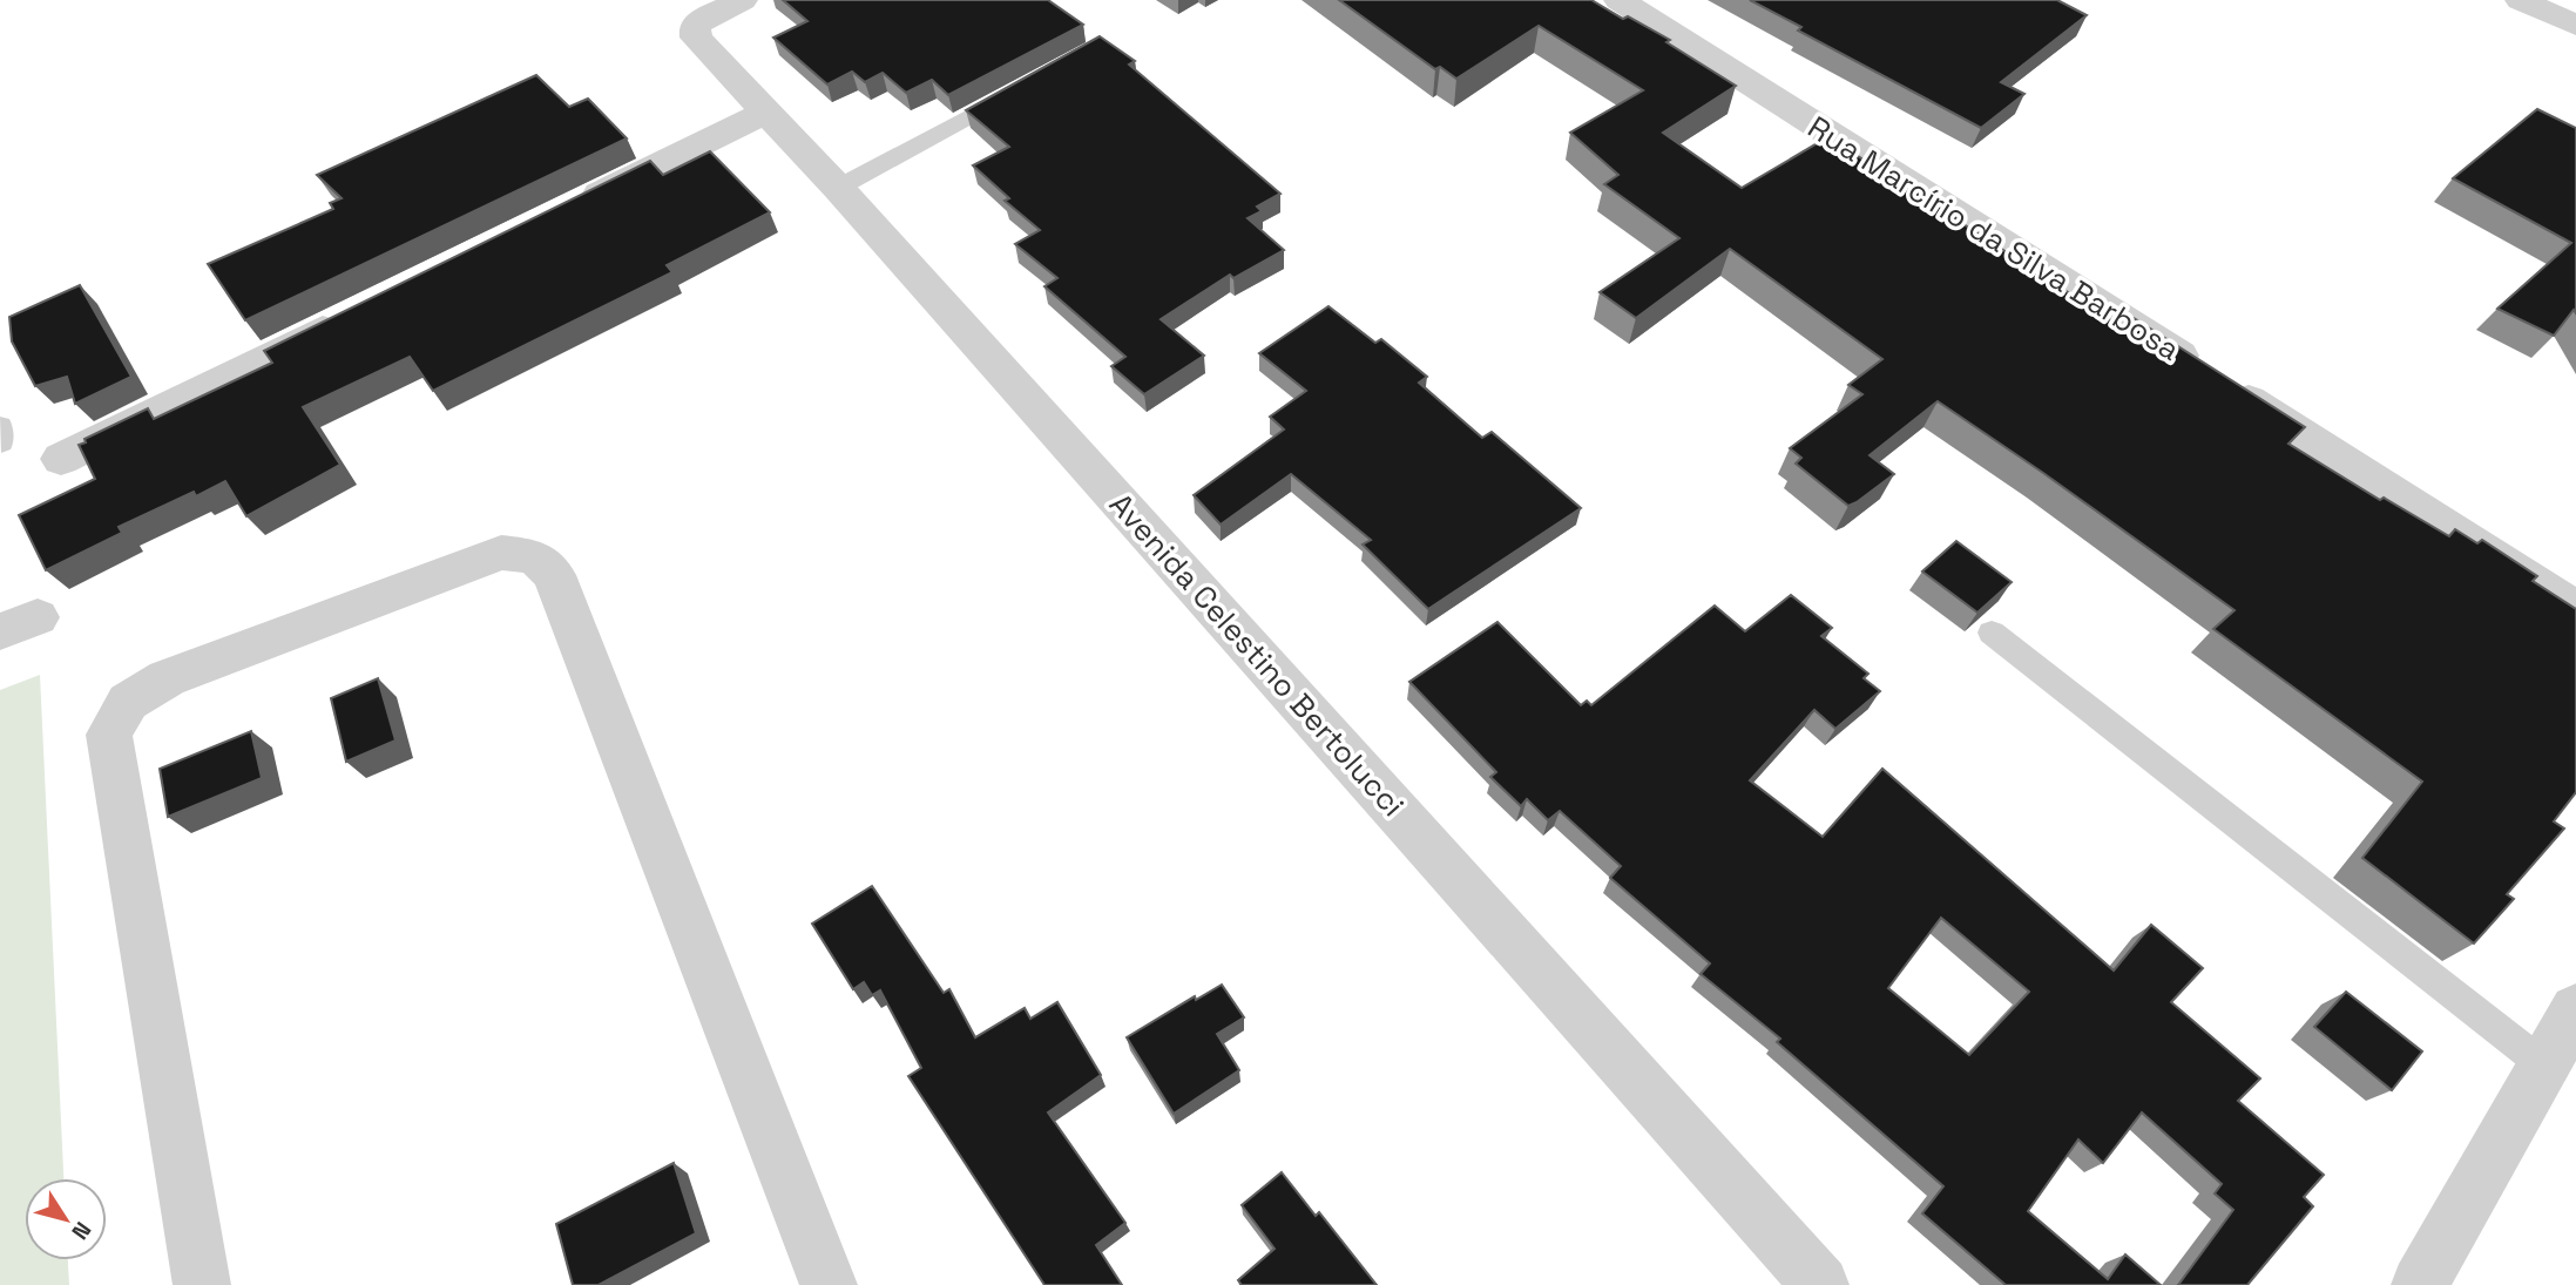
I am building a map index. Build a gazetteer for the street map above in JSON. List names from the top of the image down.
{
  "streets": {
    "street": ["Rua Marcírio da Silva Barbosa", "Avenida Celestino Bertolucci"]
  },
  "north": "bottom right"
}
